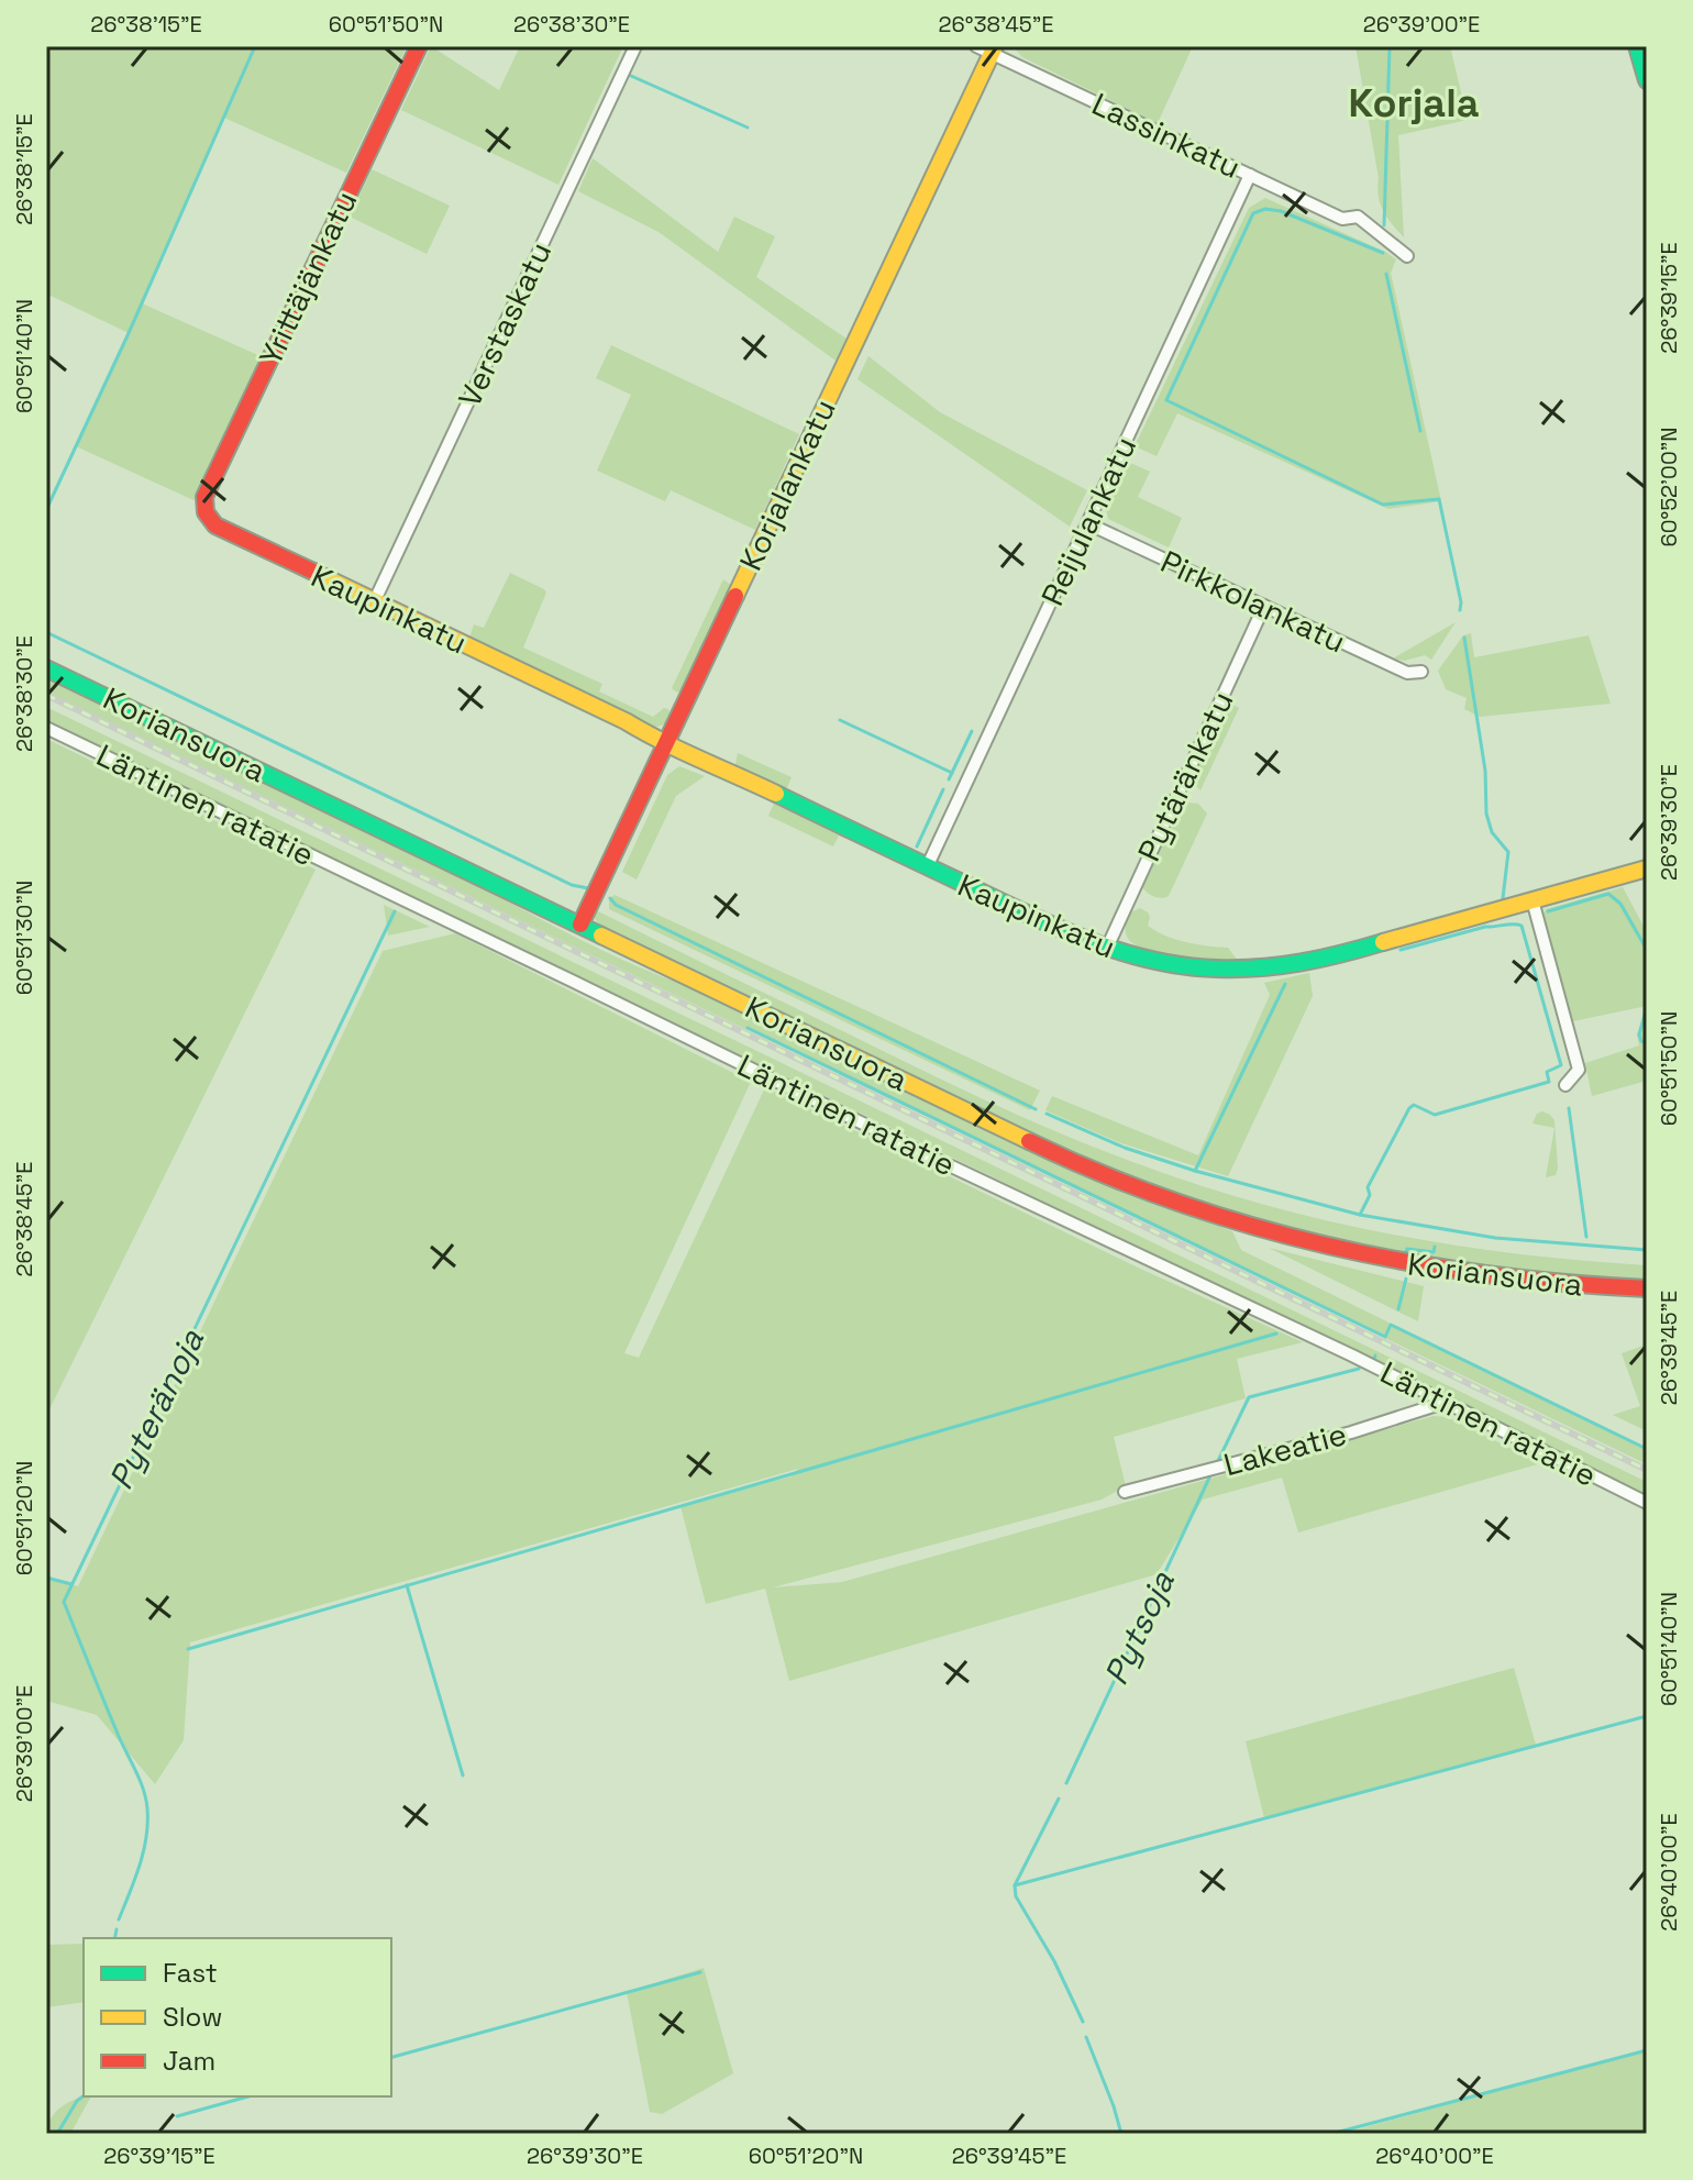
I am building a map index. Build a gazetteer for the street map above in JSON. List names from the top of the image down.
{
  "streets": {
    "street": [
      "Lassinkatu",
      "Yrittäjänkatu",
      "Verstaskatu",
      "Korjalankatu",
      "Reijulankatu",
      "Pirkkolankatu",
      "Kaupinkatu",
      "Koriansuora",
      "Pytäränkatu",
      "Läntinen ratatie",
      "Lakeatie"
    ]
  },
  "crossings": [
    ["Lassinkatu", "Korjalankatu"],
    ["Lassinkatu", "Reijulankatu"],
    ["Yrittäjänkatu", "Kaupinkatu"],
    ["Verstaskatu", "Kaupinkatu"],
    ["Korjalankatu", "Kaupinkatu"],
    ["Korjalankatu", "Koriansuora"],
    ["Reijulankatu", "Pirkkolankatu"],
    ["Reijulankatu", "Kaupinkatu"],
    ["Pirkkolankatu", "Pytäränkatu"],
    ["Kaupinkatu", "Pytäränkatu"],
    ["Läntinen ratatie", "Lakeatie"]
  ],
  "districts": ["Korjala"],
  "water": ["Pyteränoja", "Pytsoja"],
  "legend": ["Fast", "Slow", "Jam"],
  "coordinates": [
    "26°38'15\"E",
    "60°51'50\"N",
    "26°38'30\"E",
    "26°38'45\"E",
    "26°39'00\"E",
    "26°39'15\"E",
    "60°51'40\"N",
    "60°52'00\"N",
    "26°39'30\"E",
    "60°51'30\"N",
    "26°39'45\"E",
    "60°51'20\"N",
    "26°40'00\"E"
  ]
}
